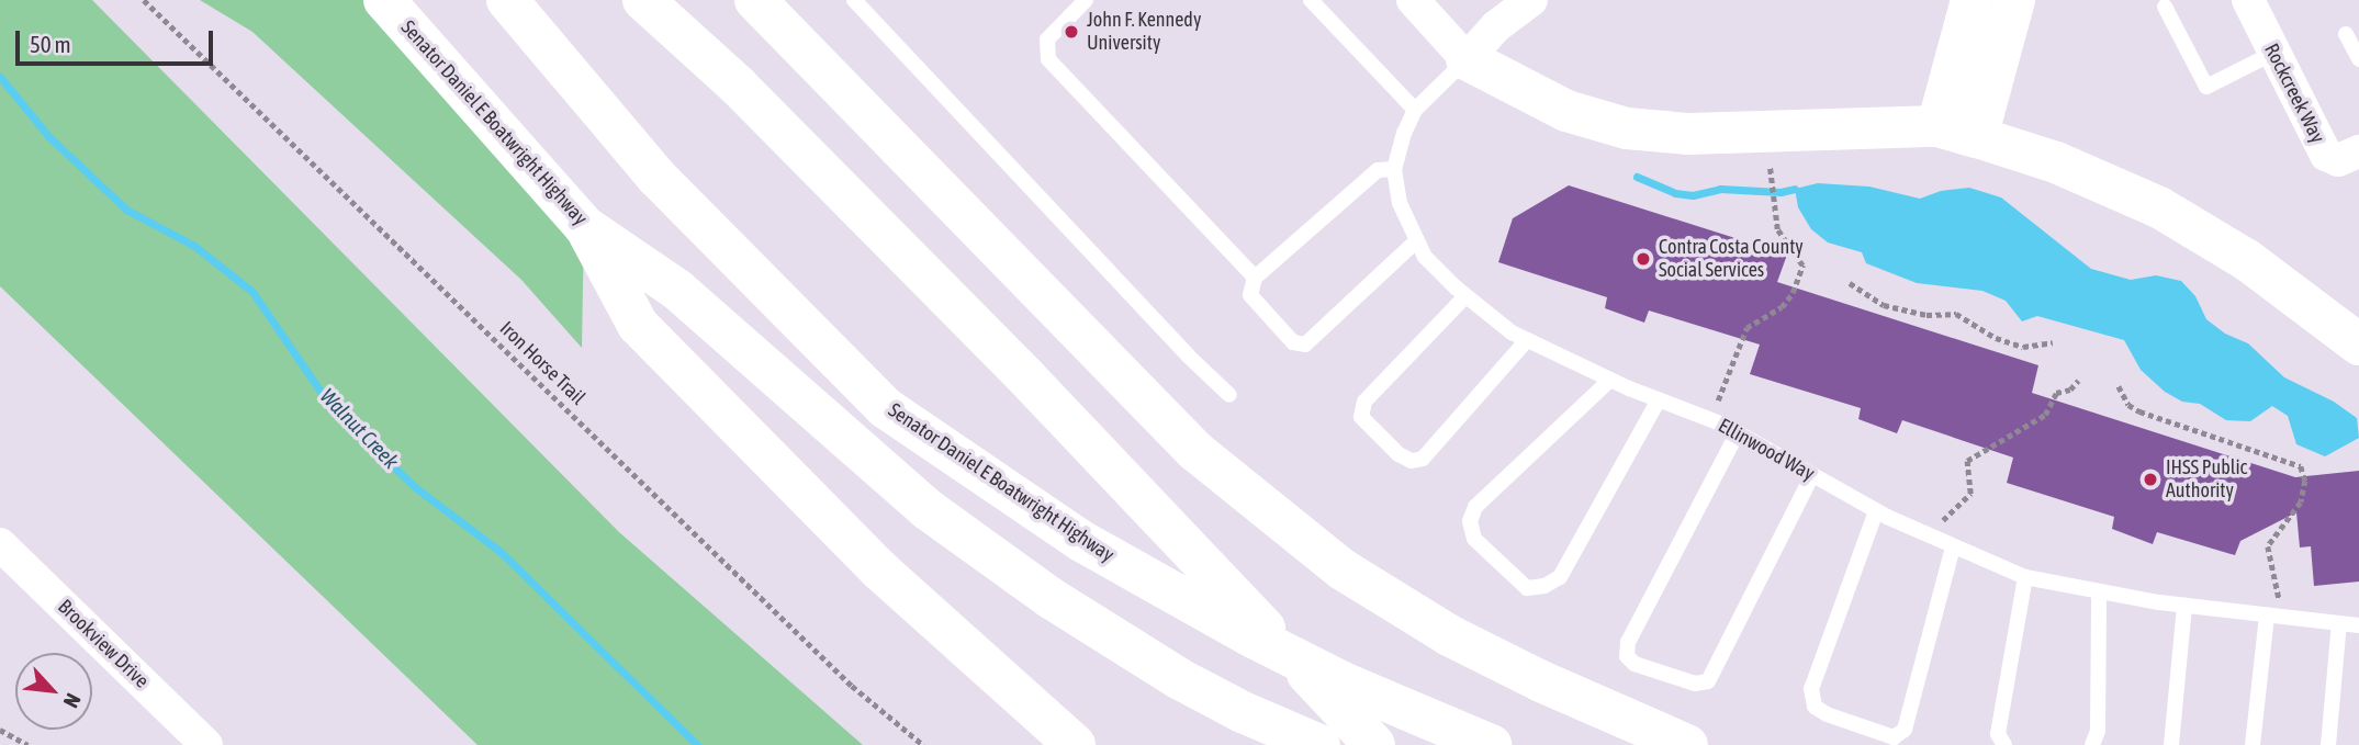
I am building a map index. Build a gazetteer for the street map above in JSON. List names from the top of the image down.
{
  "streets": {
    "main road": ["Senator Daniel E Boatwright Highway"],
    "street": ["Rockcreek Way", "Brookview Drive"],
    "lane": ["Ellinwood Way"],
    "path": ["Iron Horse Trail"]
  },
  "water": ["Walnut Creek"],
  "places": ["John F. Kennedy University", "Contra Costa County Social Services", "IHSS Public Authority"],
  "scale_bar": "50 m",
  "north": "bottom right"
}
